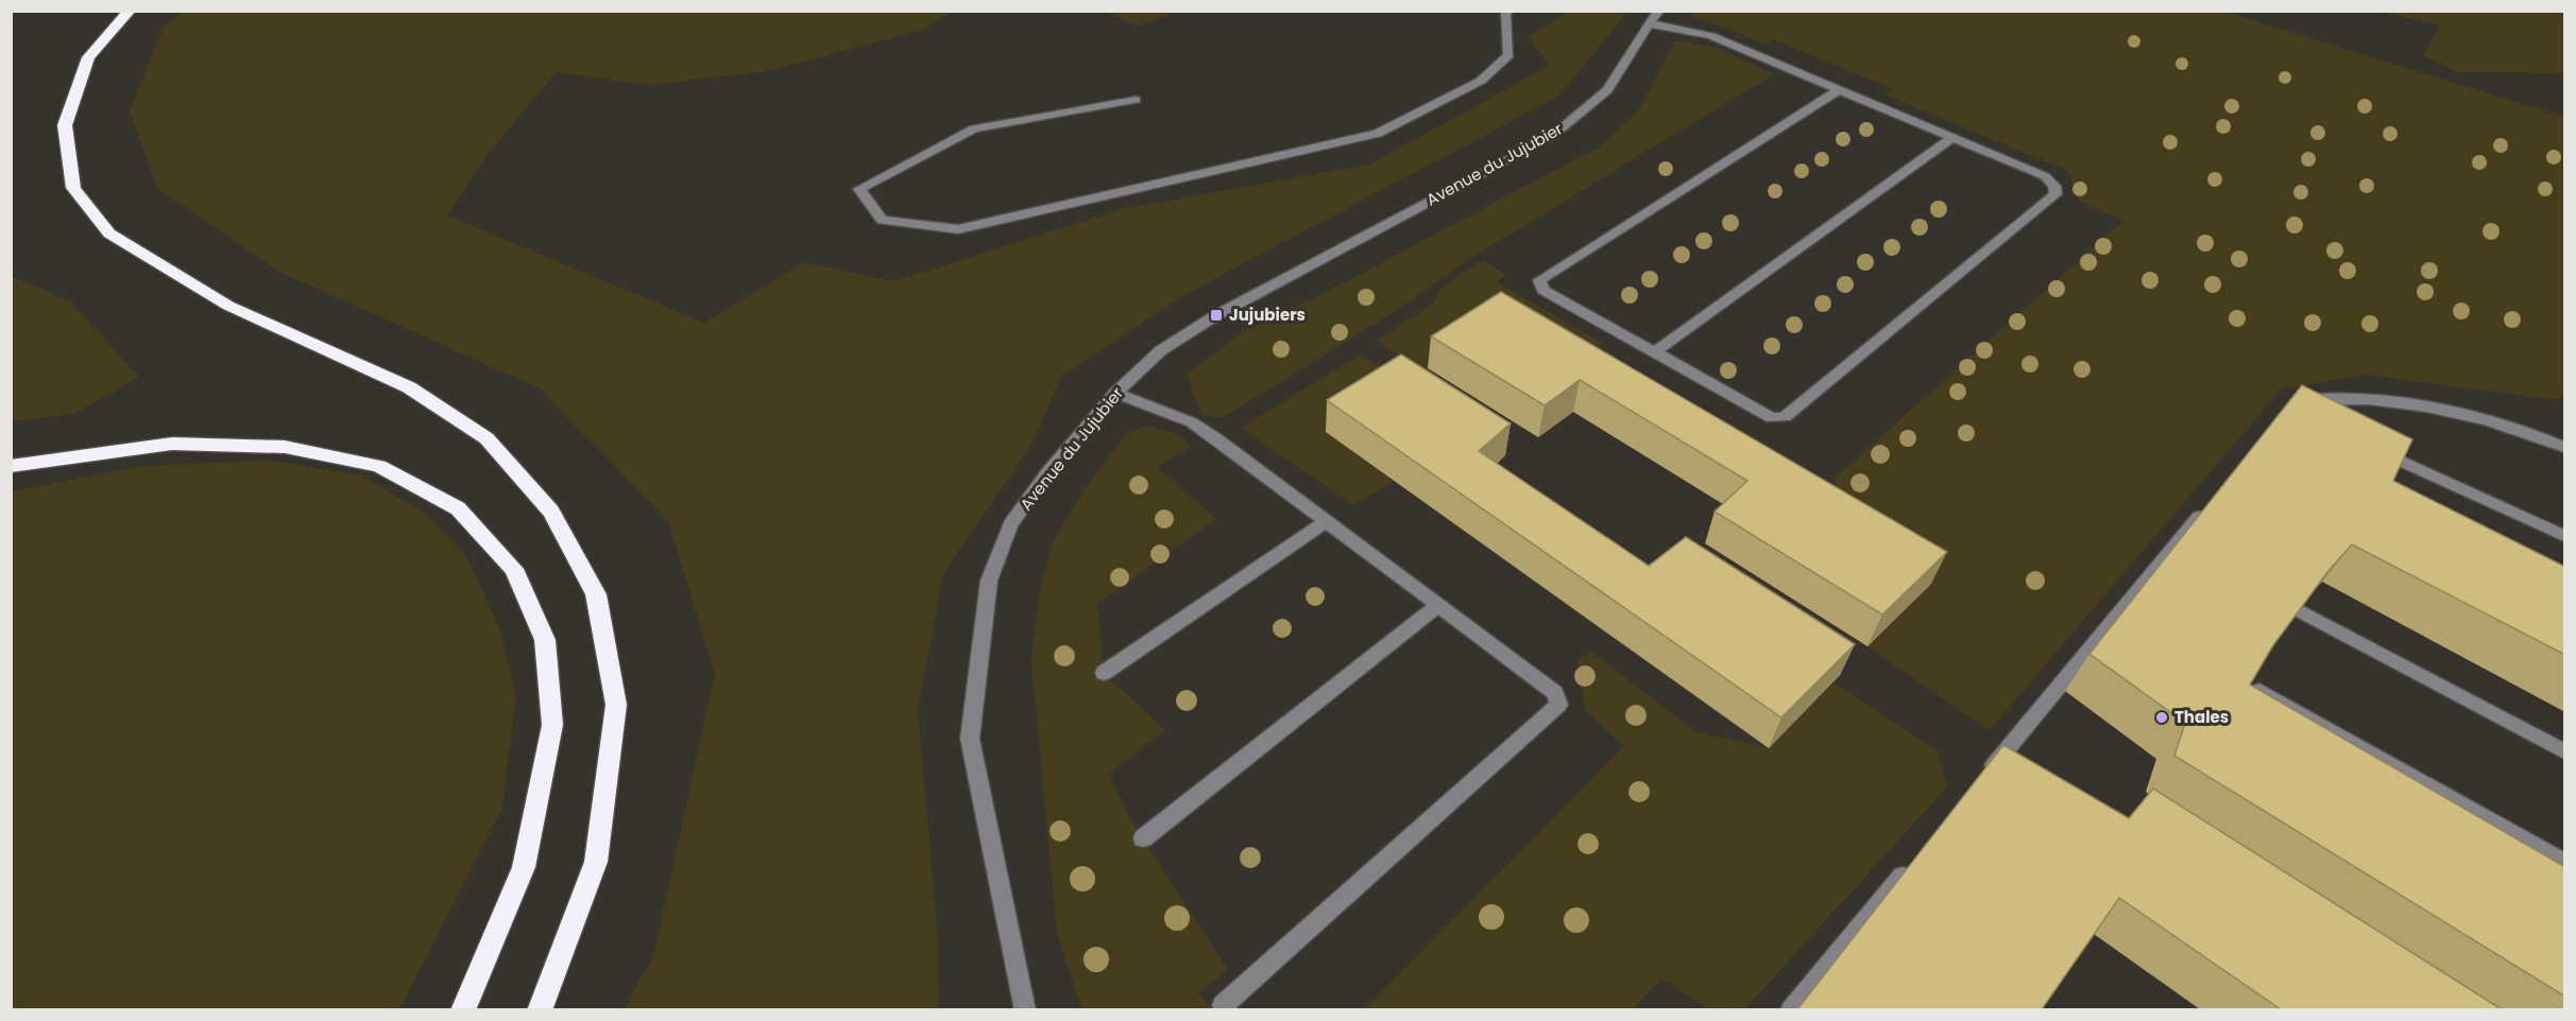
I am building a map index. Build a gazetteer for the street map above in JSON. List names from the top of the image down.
{
  "streets": {
    "street": ["Avenue du Jujubier"]
  },
  "places": {
    "transit": ["Jujubiers"],
    "other": ["Thales"]
  }
}
